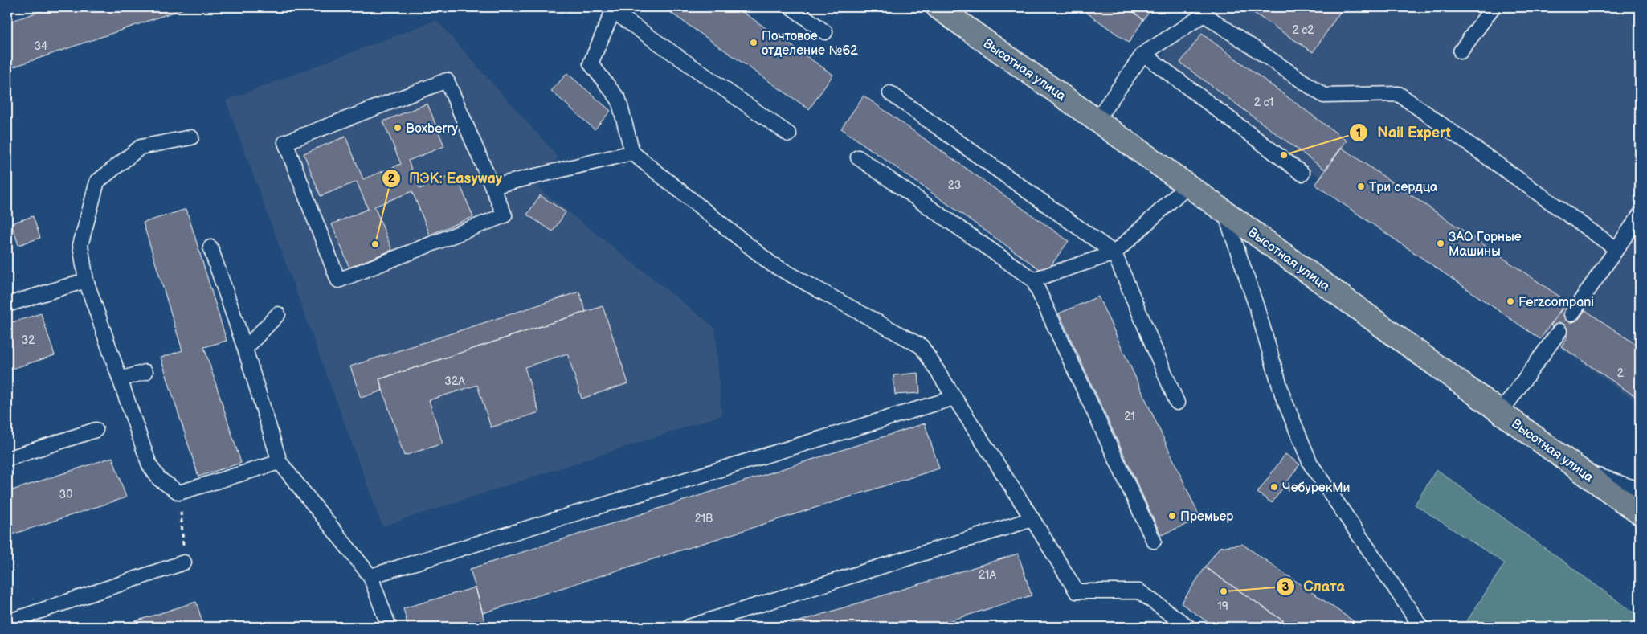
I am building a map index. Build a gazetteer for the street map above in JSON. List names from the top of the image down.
{
  "streets": {
    "main road": ["Высотная улица"]
  },
  "places": [
    "Почтовое отделение №62",
    "Boxberry",
    "Nail Expert",
    "Три сердца",
    "ЗАО Горные Машины",
    "ПЭК: Easyway",
    "Ferzcompani",
    "ЧебурекМи",
    "Премьер",
    "Слата"
  ],
  "house_numbers": [
    "2 с2",
    "34",
    "2 с1",
    "23",
    "32",
    "2",
    "32А",
    "21",
    "30",
    "21В",
    "21А",
    "19"
  ]
}
